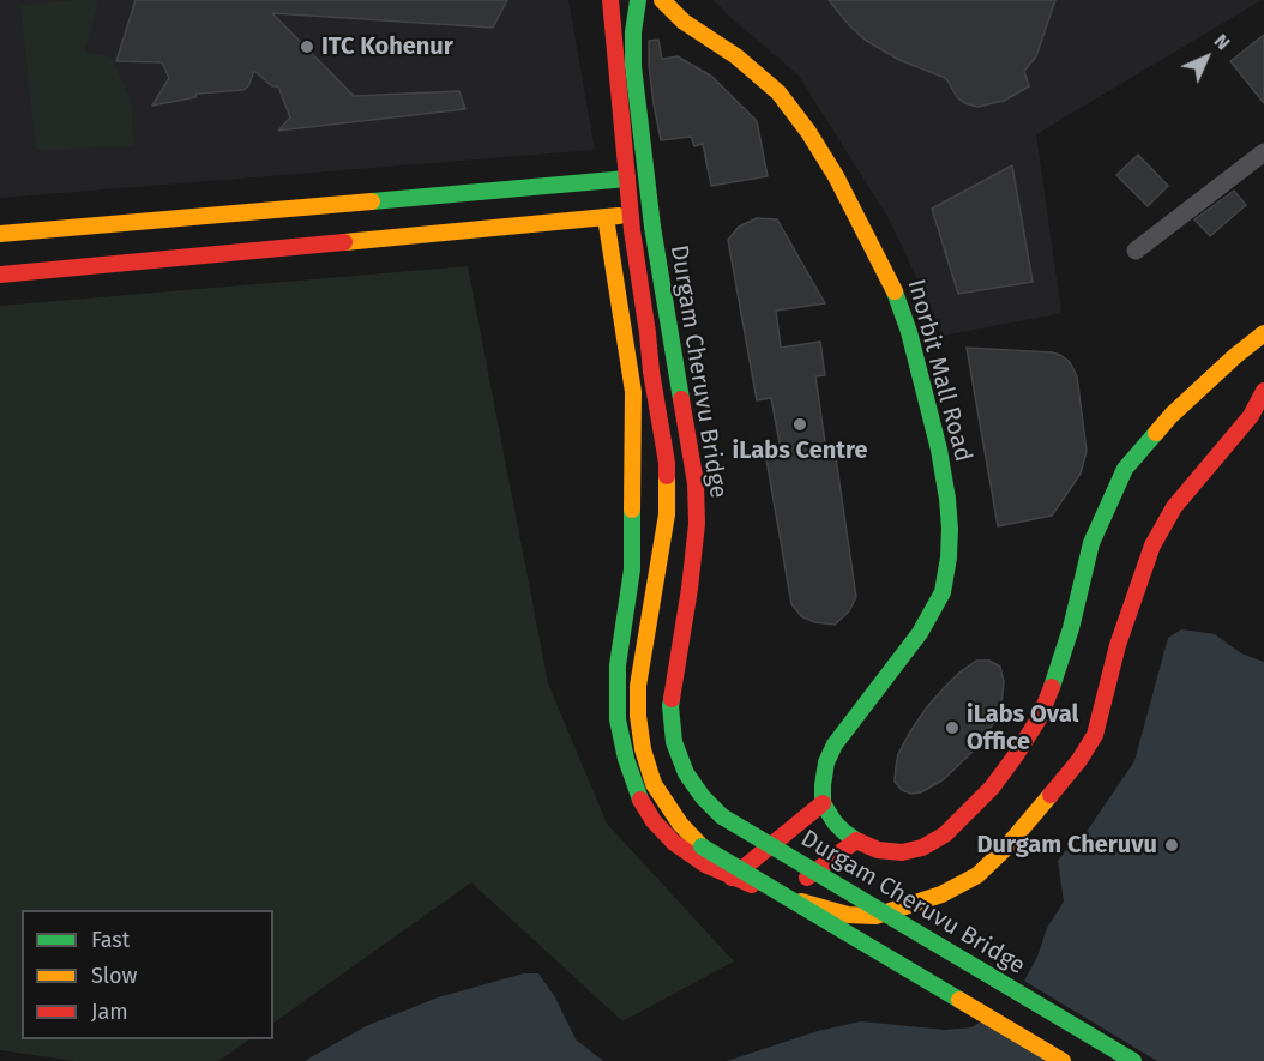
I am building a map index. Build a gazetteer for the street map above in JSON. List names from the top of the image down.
{
  "streets": {
    "main road": ["Inorbit Mall Road", "Durgam Cheruvu Bridge"]
  },
  "places": [
    "ITC Kohenur",
    "iLabs Centre",
    "iLabs Oval Office",
    "Durgam Cheruvu"
  ],
  "legend": ["Fast", "Slow", "Jam"],
  "north": "top right"
}
